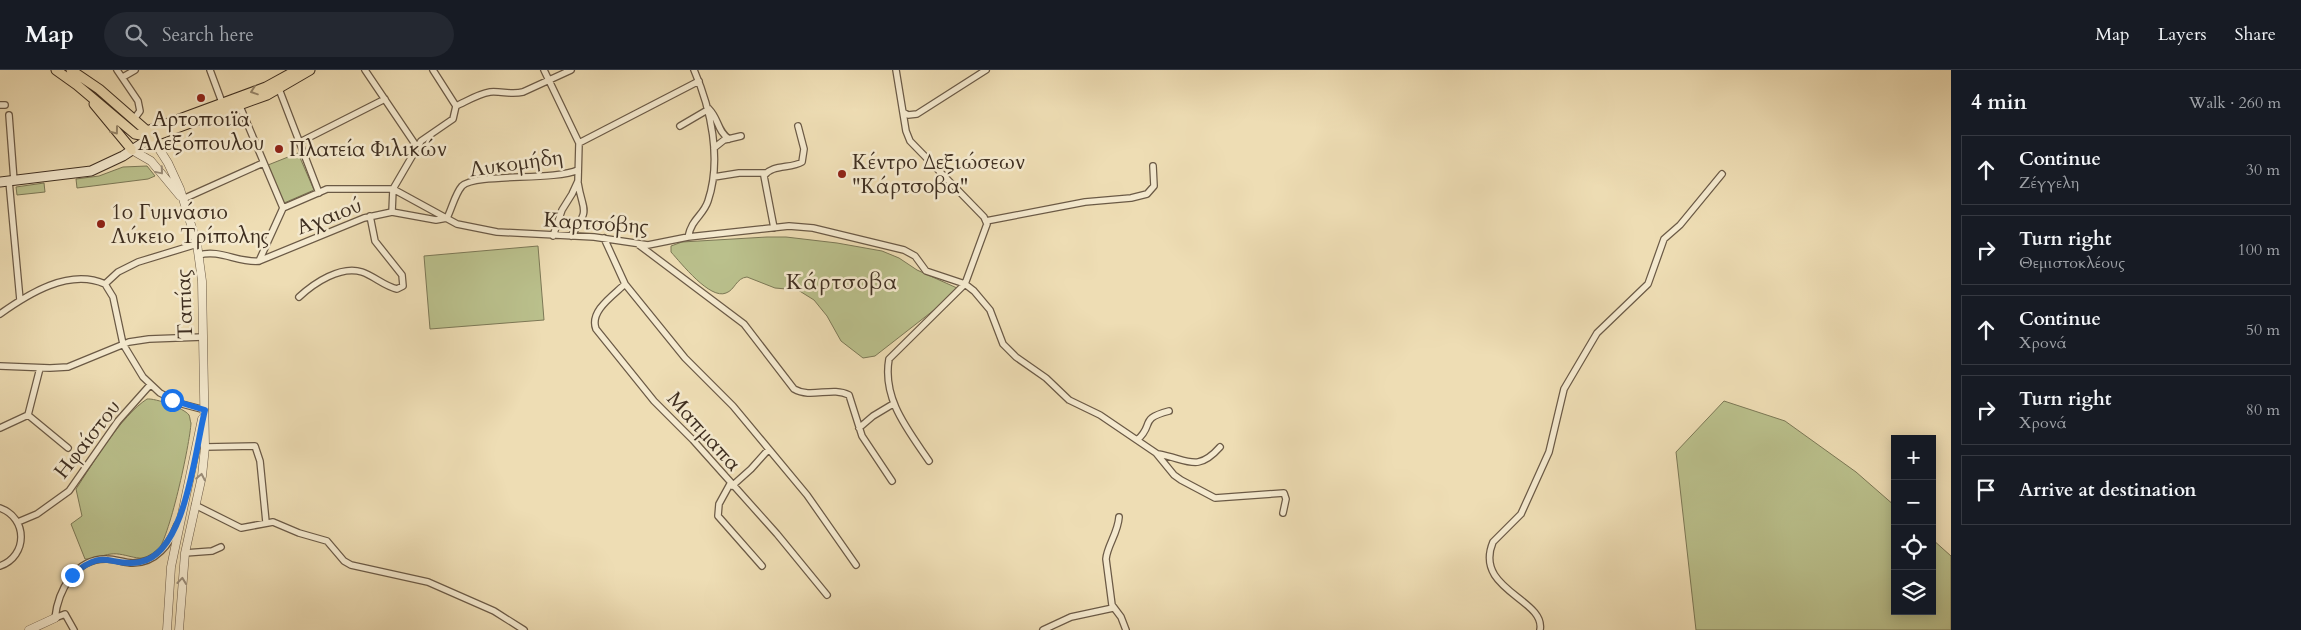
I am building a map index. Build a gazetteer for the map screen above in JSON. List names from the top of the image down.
{
  "streets": {
    "street": [
      "Λυκομήδη",
      "Αχαιού",
      "Καρτσόβης",
      "Ταπίας",
      "Μαπμαπα",
      "Ηφαίστου"
    ]
  },
  "crossings": [
    ["Λυκομήδη", "Καρτσόβης"],
    ["Αχαιού", "Καρτσόβης"],
    ["Αχαιού", "Ταπίας"]
  ],
  "districts": ["Κάρτσοβα"],
  "places": [
    "Αρτοποιϊα Αλεξόπουλου",
    "Πλατεία Φιλικών",
    "Κέντρο Δεξιώσεων \"Κάρτσοβα\"",
    "1ο Γυμνάσιο Λύκειο Τρίπολης"
  ],
  "page": {
    "header": "Map",
    "search": "Search here",
    "nav": ["Map", "Layers", "Share"],
    "heading": ["4 min", "Walk · 260 m"],
    "list": [
      ["Continue", "Ζέγγελη", "30 m"],
      ["Turn right", "Θεμιστοκλέους", "100 m"],
      ["Continue", "Χρονά", "50 m"],
      ["Turn right", "Χρονά", "80 m"],
      "Arrive at destination"
    ],
    "map_buttons": ["+", "−"]
  }
}
